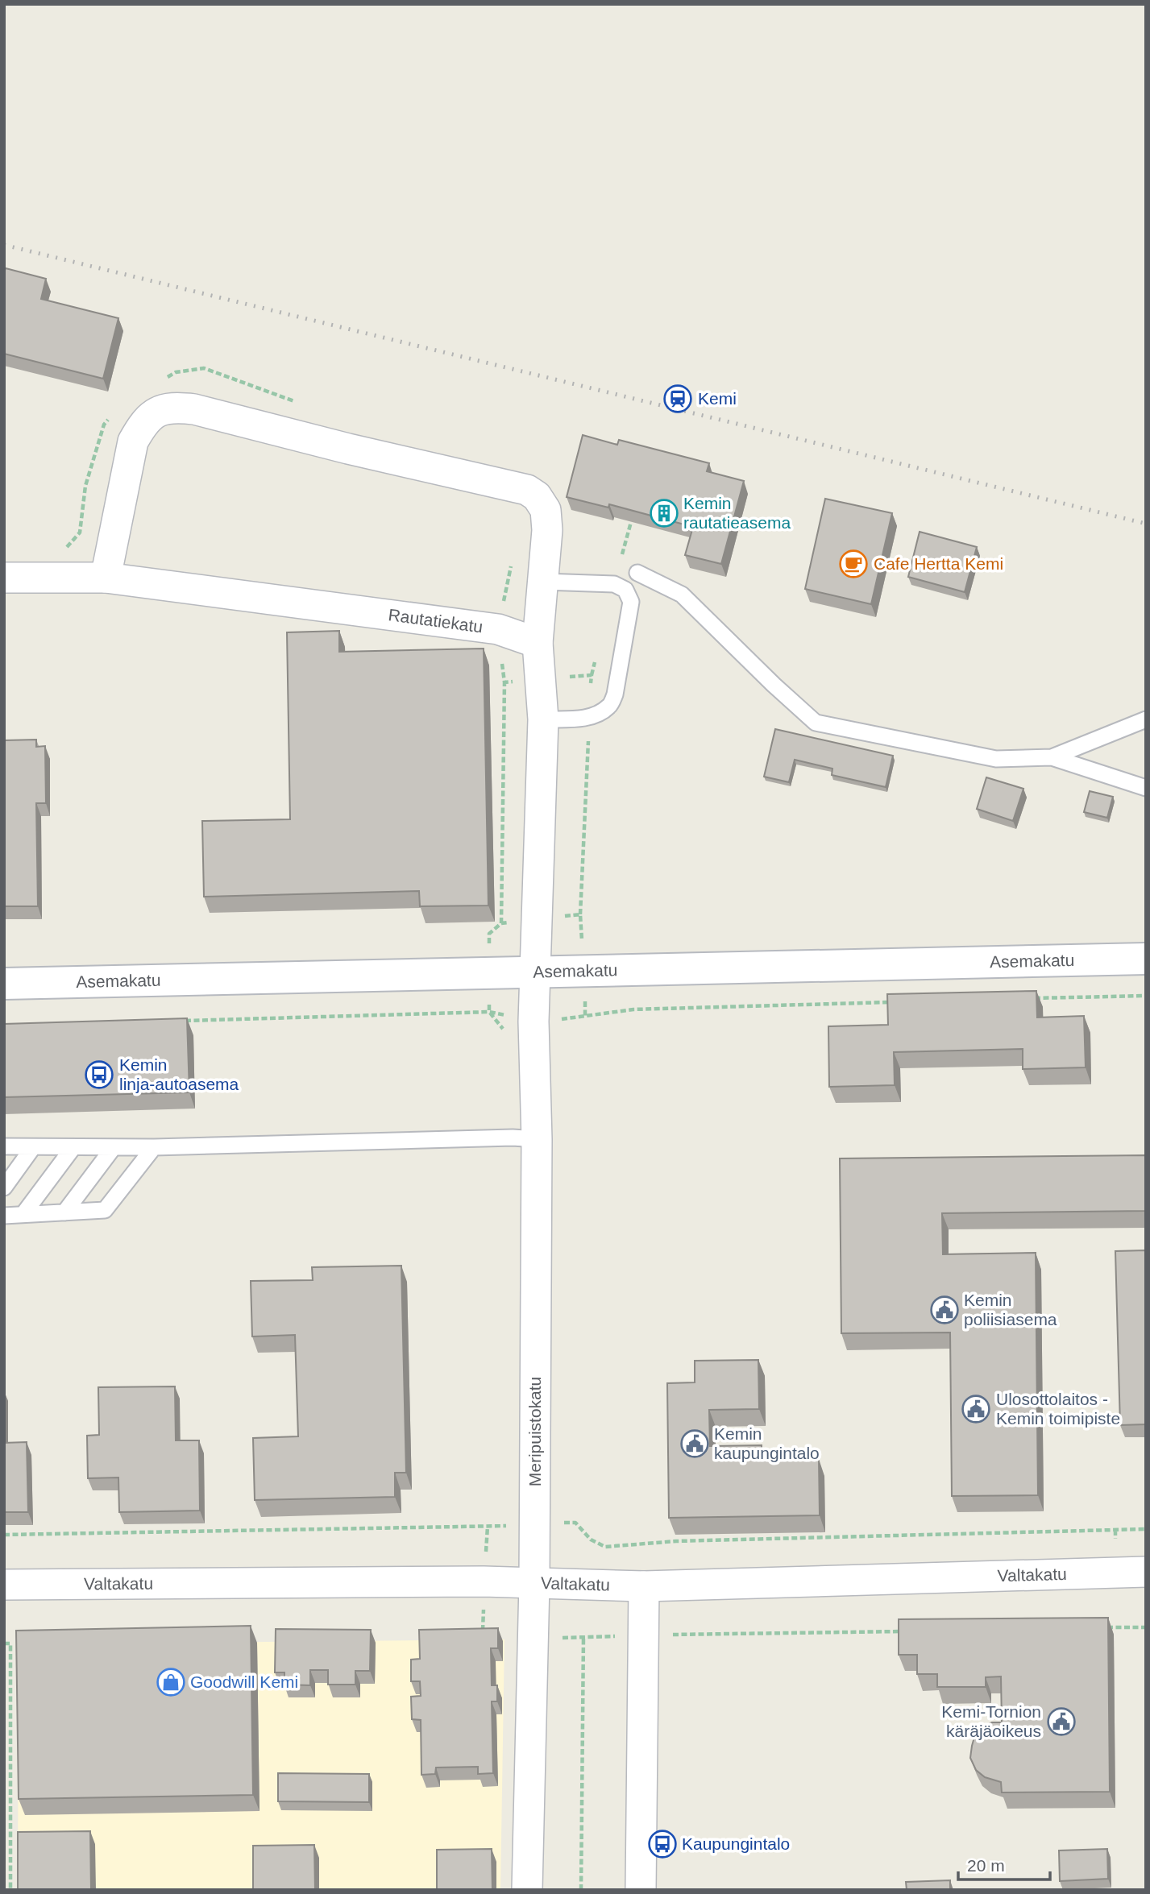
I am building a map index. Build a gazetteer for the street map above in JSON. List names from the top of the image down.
{
  "streets": {
    "main road": ["Asemakatu"],
    "street": ["Rautatiekatu", "Meripuistokatu", "Valtakatu"]
  },
  "crossings": [
    ["Asemakatu", "Meripuistokatu"],
    ["Meripuistokatu", "Valtakatu"]
  ],
  "places": {
    "station": ["Kemi"],
    "building": ["Kemin rautatieasema"],
    "cafe": ["Cafe Hertta Kemi"],
    "bus stop": ["Kemin linja-autoasema", "Kaupungintalo"],
    "public building": [
      "Kemin poliisiasema",
      "Ulosottolaitos - Kemin toimipiste",
      "Kemin kaupungintalo",
      "Kemi-Tornion käräjäoikeus"
    ],
    "shop": ["Goodwill Kemi"]
  },
  "scale_bar": "20 m"
}
